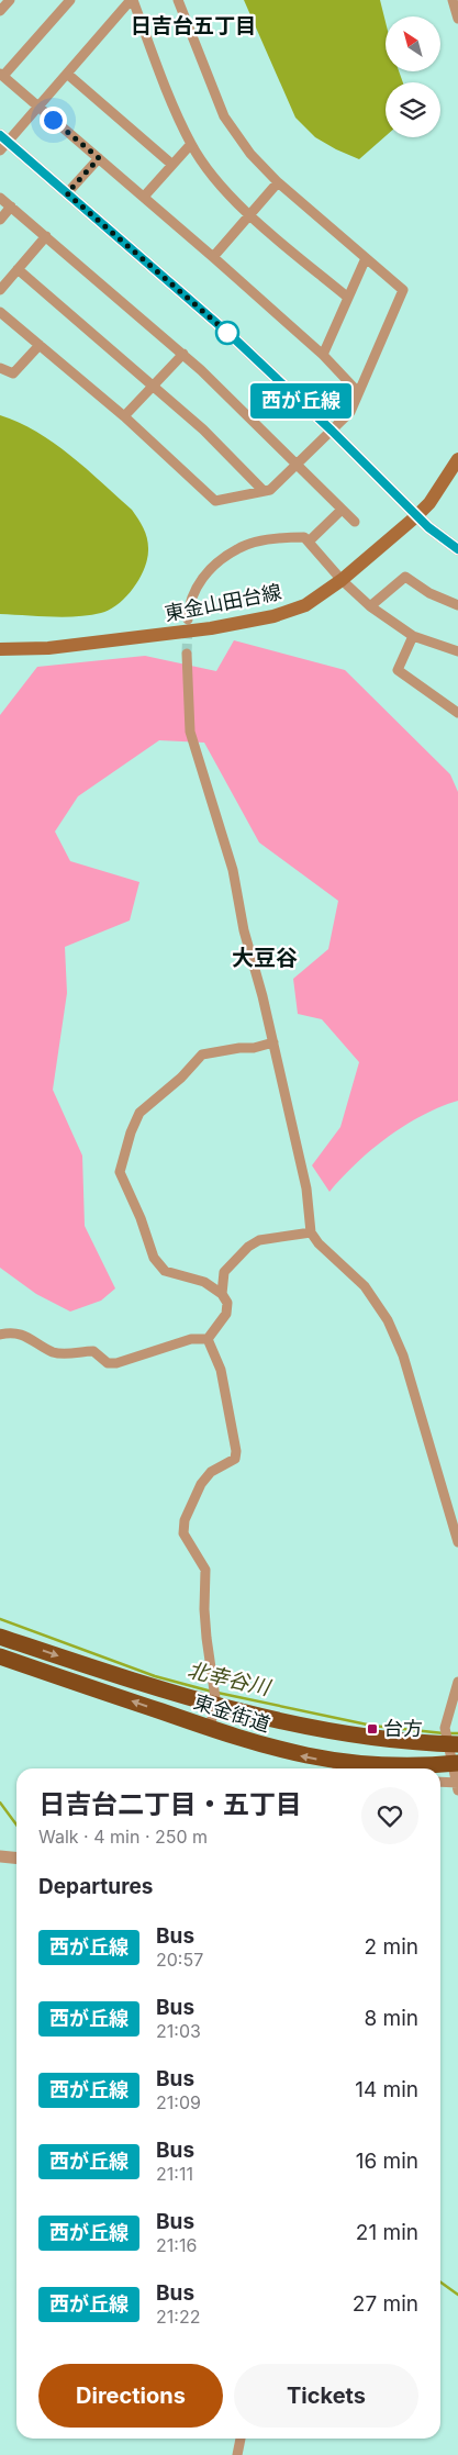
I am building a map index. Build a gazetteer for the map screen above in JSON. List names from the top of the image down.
{
  "streets": {
    "highway": ["東金街道"],
    "main road": ["東金山田台線"]
  },
  "districts": ["日吉台五丁目", "大豆谷"],
  "water": ["北幸谷川"],
  "places": {
    "transit": ["台方"]
  },
  "lines": ["bus line 西が丘線"],
  "north": "top left",
  "page": {
    "on_map": "西が丘線",
    "heading": [
      ["日吉台二丁目・五丁目", "Walk · 4 min · 250 m"],
      "Departures"
    ],
    "list": [
      {
        "mark": "西が丘線",
        "name": "Bus",
        "note": "20:57",
        "value": "2 min"
      },
      {
        "mark": "西が丘線",
        "name": "Bus",
        "note": "21:03",
        "value": "8 min"
      },
      {
        "mark": "西が丘線",
        "name": "Bus",
        "note": "21:09",
        "value": "14 min"
      },
      {
        "mark": "西が丘線",
        "name": "Bus",
        "note": "21:11",
        "value": "16 min"
      },
      {
        "mark": "西が丘線",
        "name": "Bus",
        "note": "21:16",
        "value": "21 min"
      },
      {
        "mark": "西が丘線",
        "name": "Bus",
        "note": "21:22",
        "value": "27 min"
      }
    ],
    "buttons": ["Directions", "Tickets"]
  }
}
